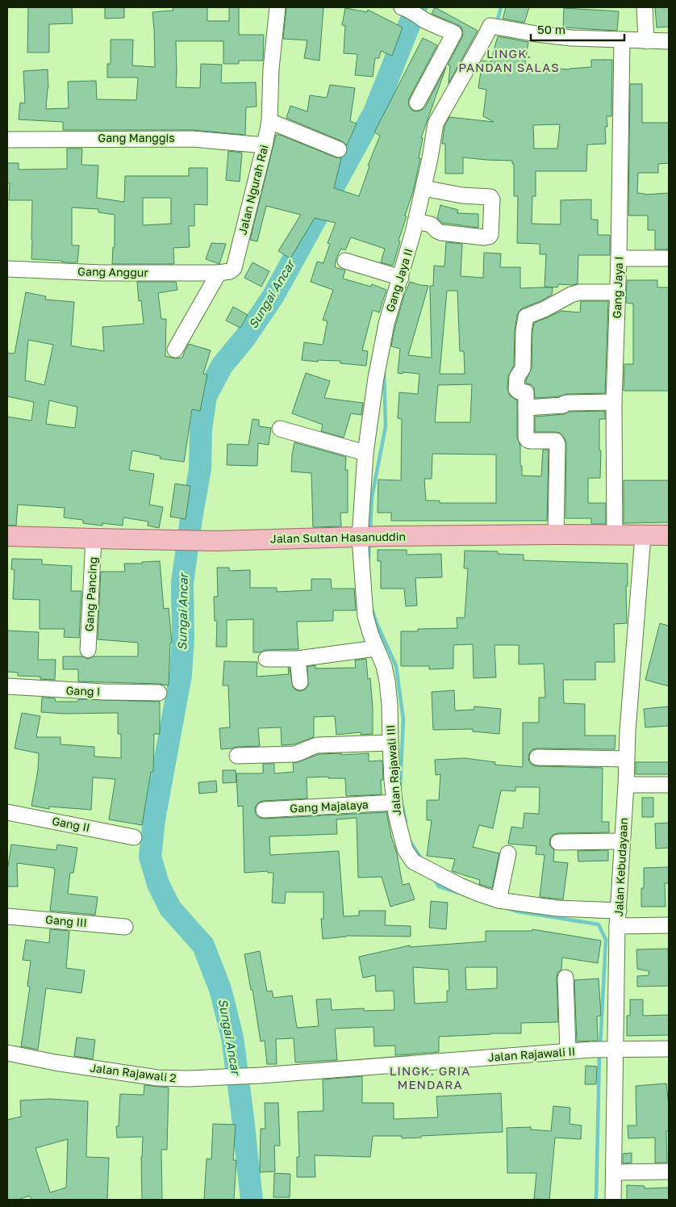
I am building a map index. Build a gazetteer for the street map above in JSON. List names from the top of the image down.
{
  "streets": {
    "main road": ["Jalan Sultan Hasanuddin"],
    "street": [
      "Gang Manggis",
      "Jalan Ngurah Rai",
      "Gang Anggur",
      "Gang Jaya II",
      "Gang Jaya I",
      "Gang Pancing",
      "Gang I",
      "Jalan Rajawali III",
      "Gang Majalaya",
      "Gang II",
      "Jalan Kebudayaan",
      "Gang III",
      "Jalan Rajawali II",
      "Jalan Rajawali 2"
    ]
  },
  "crossings": [
    ["Gang Manggis", "Jalan Ngurah Rai"],
    ["Jalan Ngurah Rai", "Gang Anggur"],
    ["Gang Jaya II", "Gang Jaya I"],
    ["Gang Jaya II", "Jalan Sultan Hasanuddin"],
    ["Gang Jaya II", "Jalan Rajawali III"],
    ["Gang Jaya I", "Jalan Sultan Hasanuddin"],
    ["Jalan Sultan Hasanuddin", "Gang Pancing"],
    ["Jalan Sultan Hasanuddin", "Jalan Rajawali III"],
    ["Jalan Sultan Hasanuddin", "Jalan Kebudayaan"],
    ["Jalan Rajawali III", "Gang Majalaya"],
    ["Jalan Rajawali III", "Jalan Kebudayaan"],
    ["Jalan Kebudayaan", "Jalan Rajawali II"],
    ["Jalan Rajawali II", "Jalan Rajawali 2"]
  ],
  "districts": ["LINGK. PANDAN SALAS", "LINGK. GRIA MENDARA"],
  "water": ["Sungai Ancar"],
  "scale_bar": "50 m"
}
